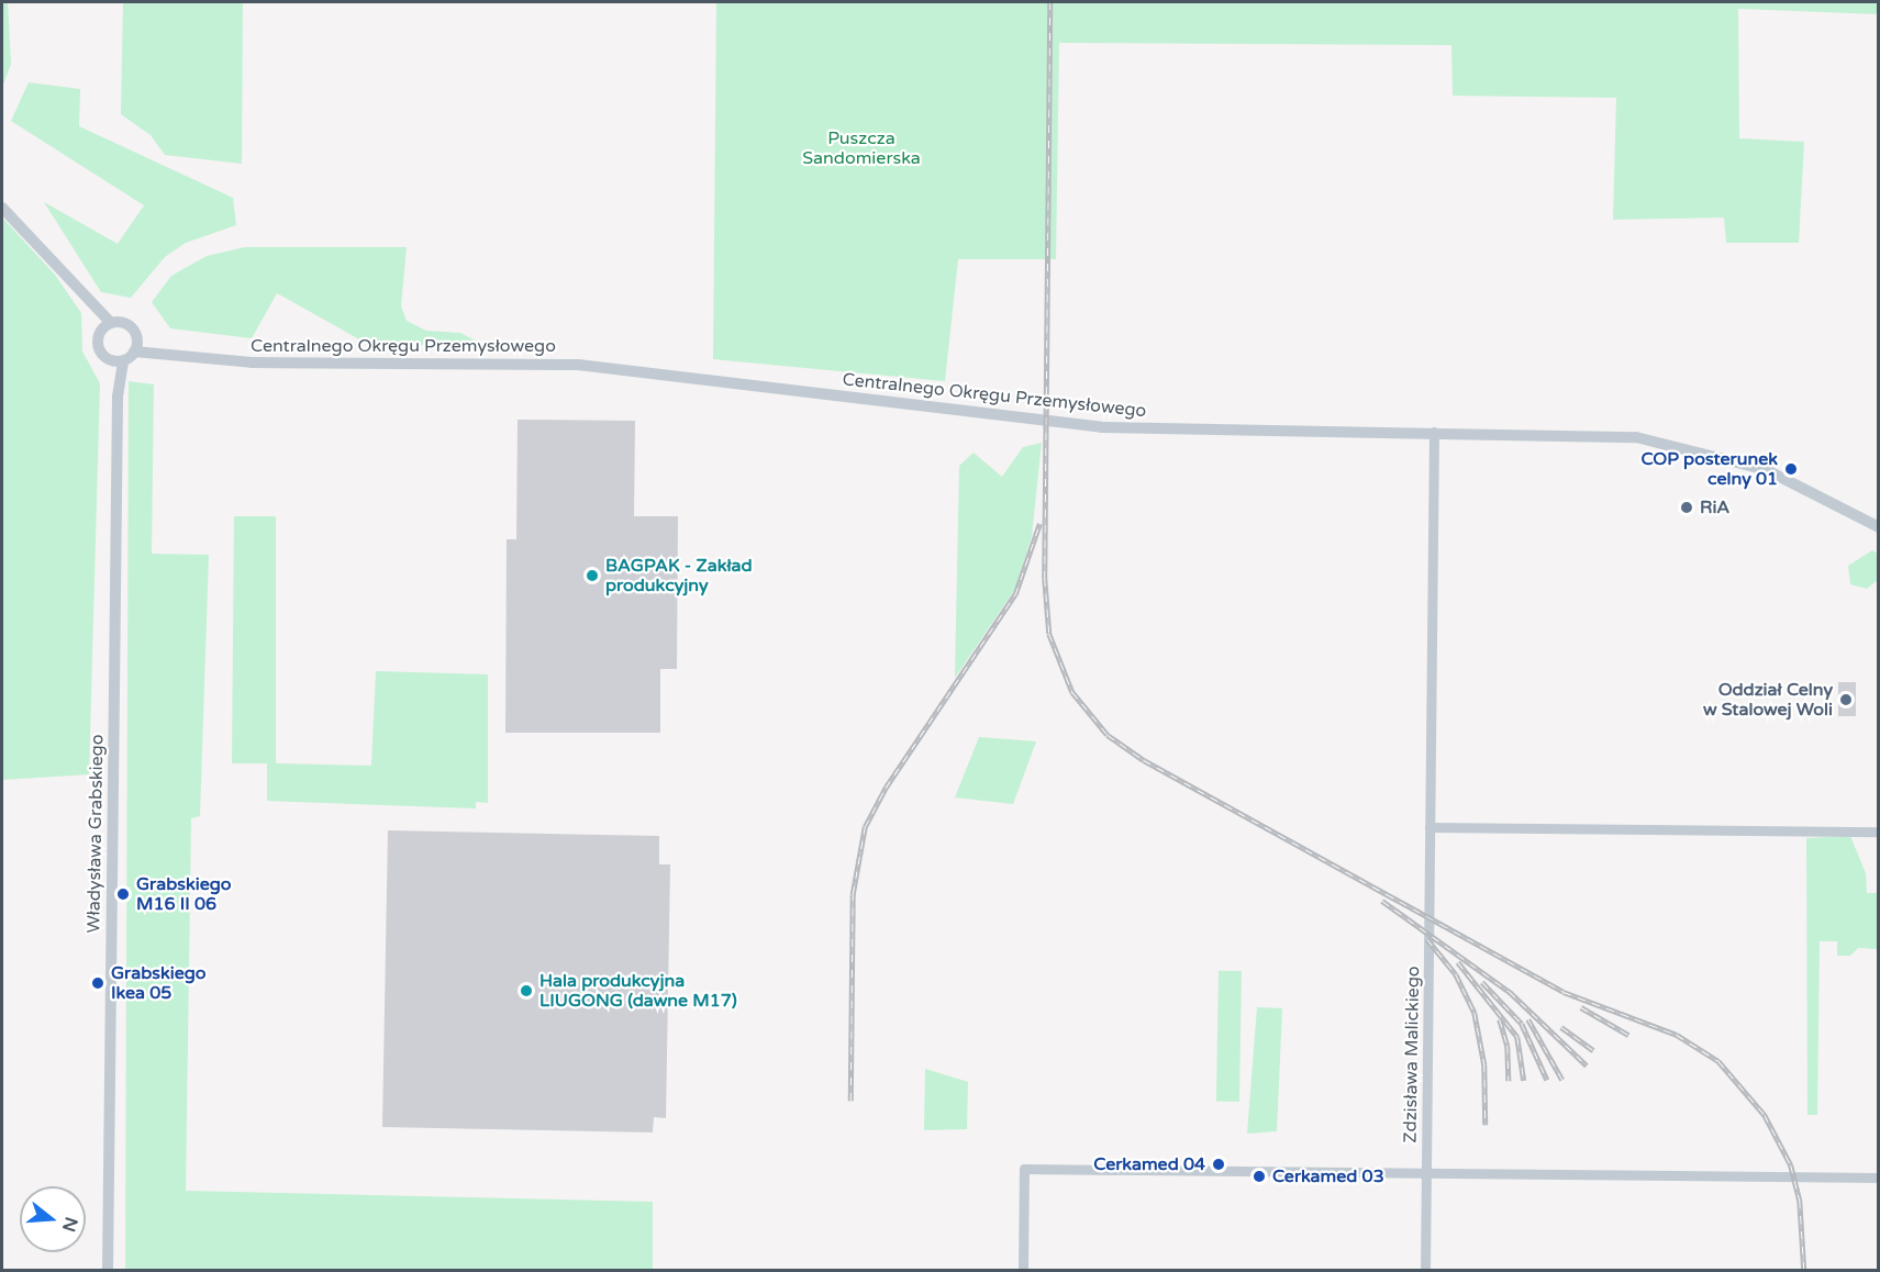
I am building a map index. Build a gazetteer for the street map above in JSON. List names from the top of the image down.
{
  "streets": {
    "street": ["Centralnego Okręgu Przemysłowego", "Władysława Grabskiego", "Zdzisława Malickiego"]
  },
  "crossings": [
    ["Centralnego Okręgu Przemysłowego", "Zdzisława Malickiego"]
  ],
  "parks": ["Puszcza Sandomierska"],
  "places": [
    "COP posterunek celny 01",
    "RiA",
    "BAGPAK - Zakład produkcyjny",
    "Oddział Celny w Stalowej Woli",
    "Grabskiego M16 II 06",
    "Grabskiego Ikea 05",
    "Hala produkcyjna LIUGONG (dawne M17)",
    "Cerkamed 04",
    "Cerkamed 03"
  ],
  "north": "right"
}
